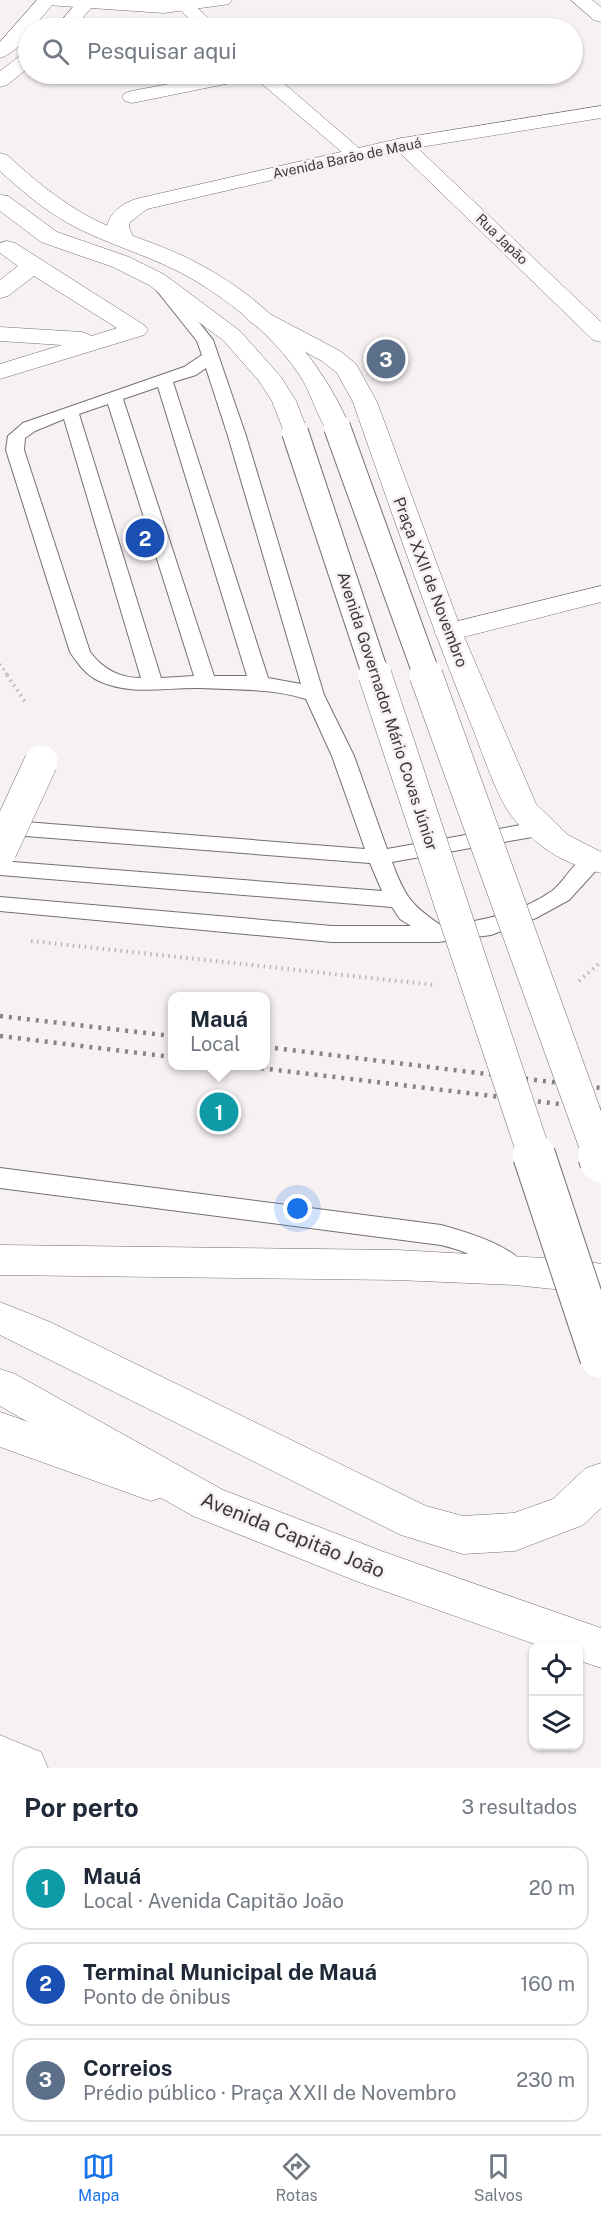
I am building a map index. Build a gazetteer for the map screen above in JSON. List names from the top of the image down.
{
  "streets": {
    "main road": [
      "Avenida Barão de Mauá",
      "Rua Japão",
      "Praça XXII de Novembro",
      "Avenida Governador Mário Covas Júnior",
      "Avenida Capitão João"
    ]
  },
  "crossings": [
    ["Avenida Barão de Mauá", "Rua Japão"]
  ],
  "page": {
    "search": "Pesquisar aqui",
    "pins": ["3", "2", "1"],
    "popup": ["Mauá", "Local"],
    "heading": ["Por perto", "3 resultados"],
    "list": [
      {
        "mark": "1",
        "name": "Mauá",
        "note": "Local · Avenida Capitão João",
        "value": "20 m"
      },
      {
        "mark": "2",
        "name": "Terminal Municipal de Mauá",
        "note": "Ponto de ônibus",
        "value": "160 m"
      },
      {
        "mark": "3",
        "name": "Correios",
        "note": "Prédio público · Praça XXII de Novembro",
        "value": "230 m"
      }
    ],
    "nav": ["Mapa", "Rotas", "Salvos"]
  }
}
